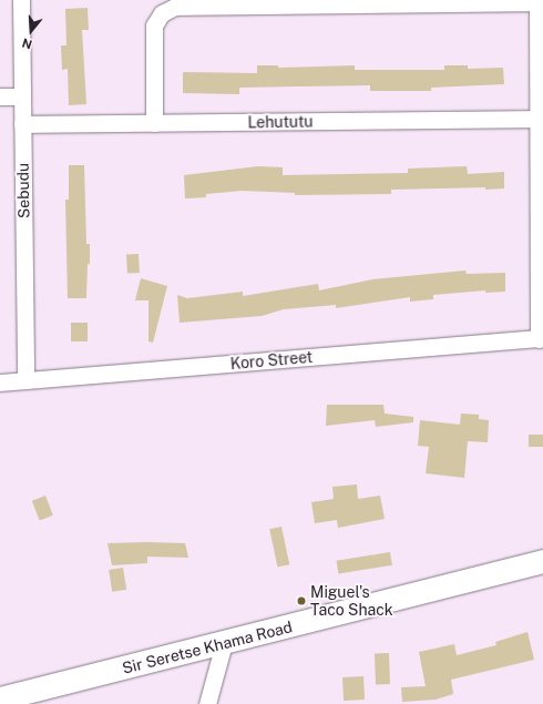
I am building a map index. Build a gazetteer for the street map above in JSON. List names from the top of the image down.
{
  "streets": {
    "main road": ["Sir Seretse Khama Road"],
    "street": ["Lehututu", "Sebudu", "Koro Street"]
  },
  "crossings": [
    ["Lehututu", "Sebudu"],
    ["Sebudu", "Koro Street"]
  ],
  "places": ["Miguel's Taco Shack"],
  "north": "bottom"
}
